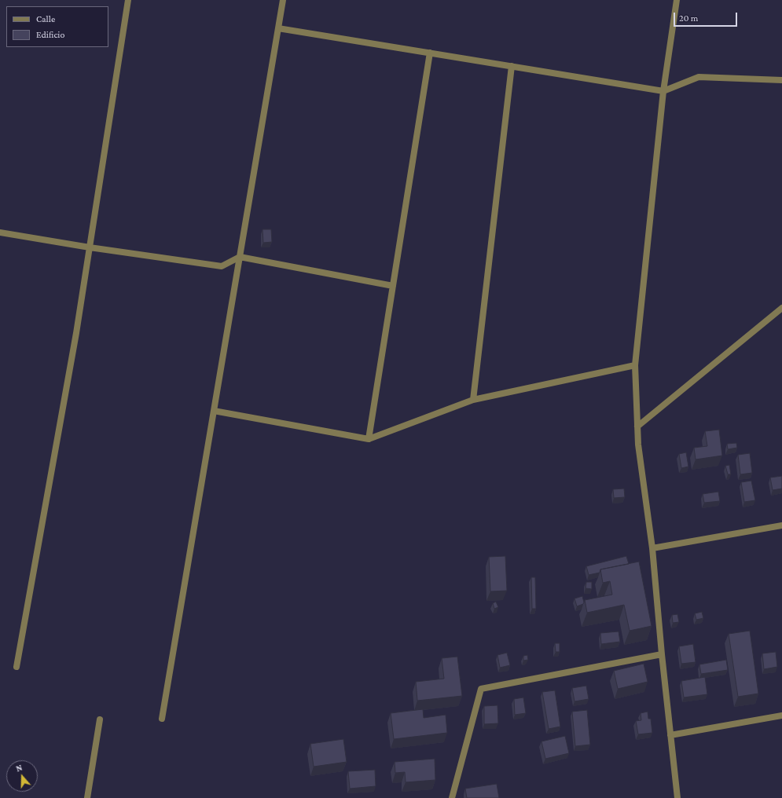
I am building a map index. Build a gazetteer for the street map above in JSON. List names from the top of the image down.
{
  "legend": ["Calle", "Edificio"],
  "scale_bar": "20 m",
  "north": "top"
}
